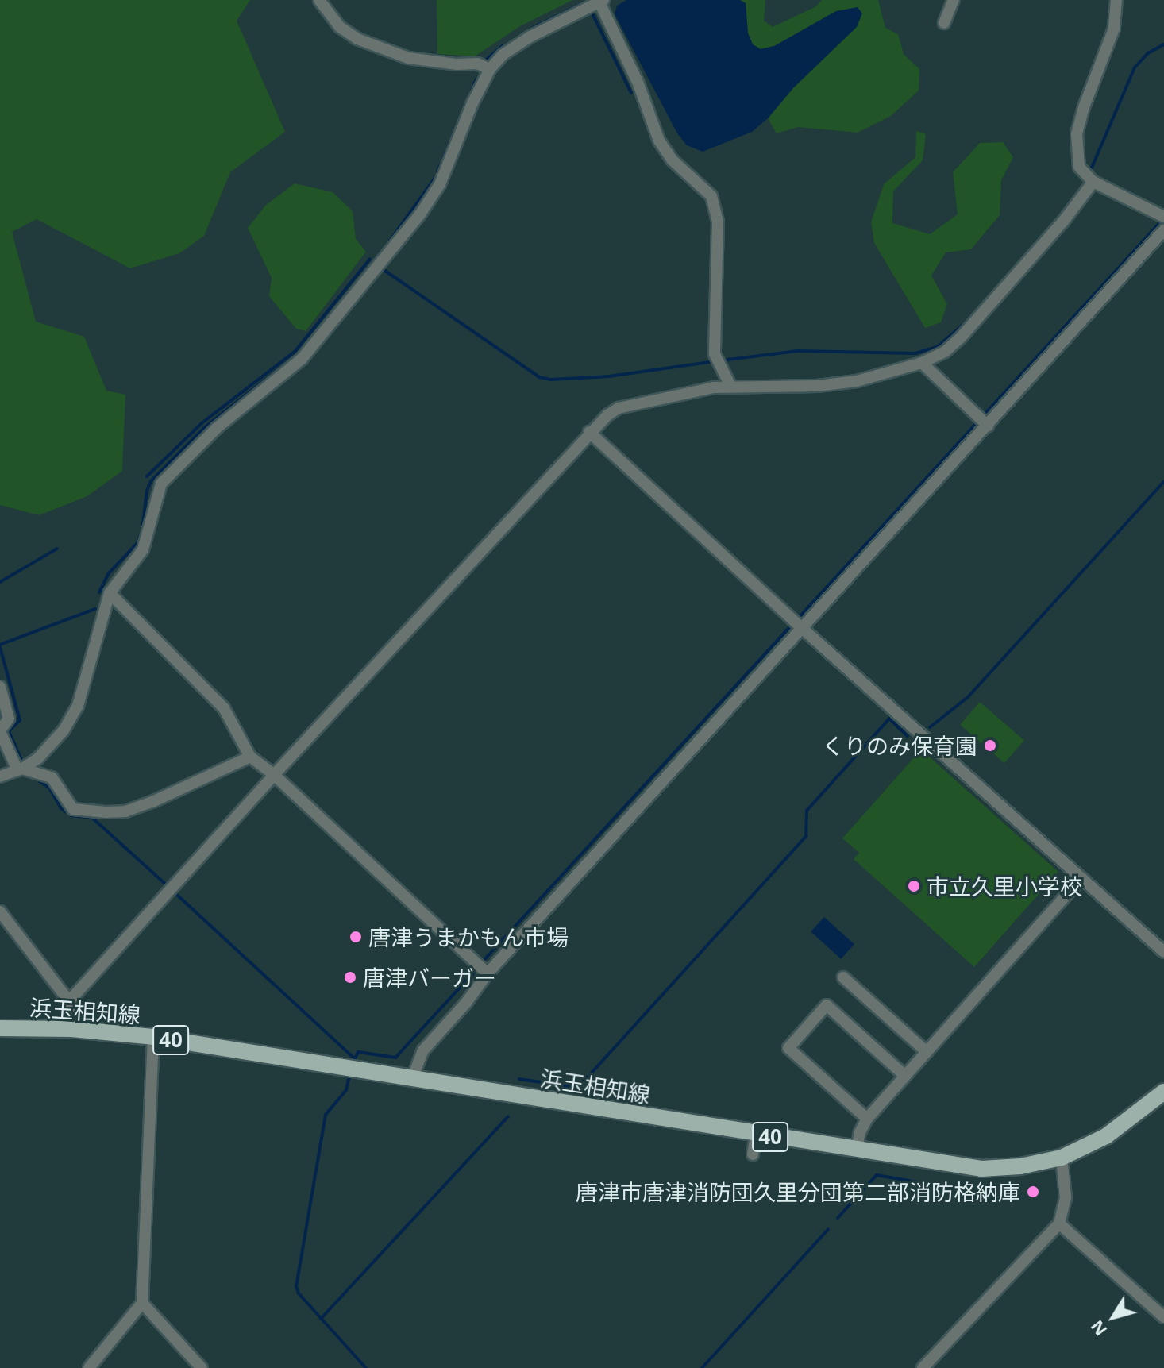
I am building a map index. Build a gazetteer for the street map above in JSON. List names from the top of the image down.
{
  "streets": {
    "main road": ["浜玉相知線", "40"]
  },
  "places": [
    "くりのみ保育園",
    "市立久里小学校",
    "唐津うまかもん市場",
    "唐津バーガー",
    "唐津市唐津消防団久里分団第二部消防格納庫"
  ],
  "north": "bottom left"
}
